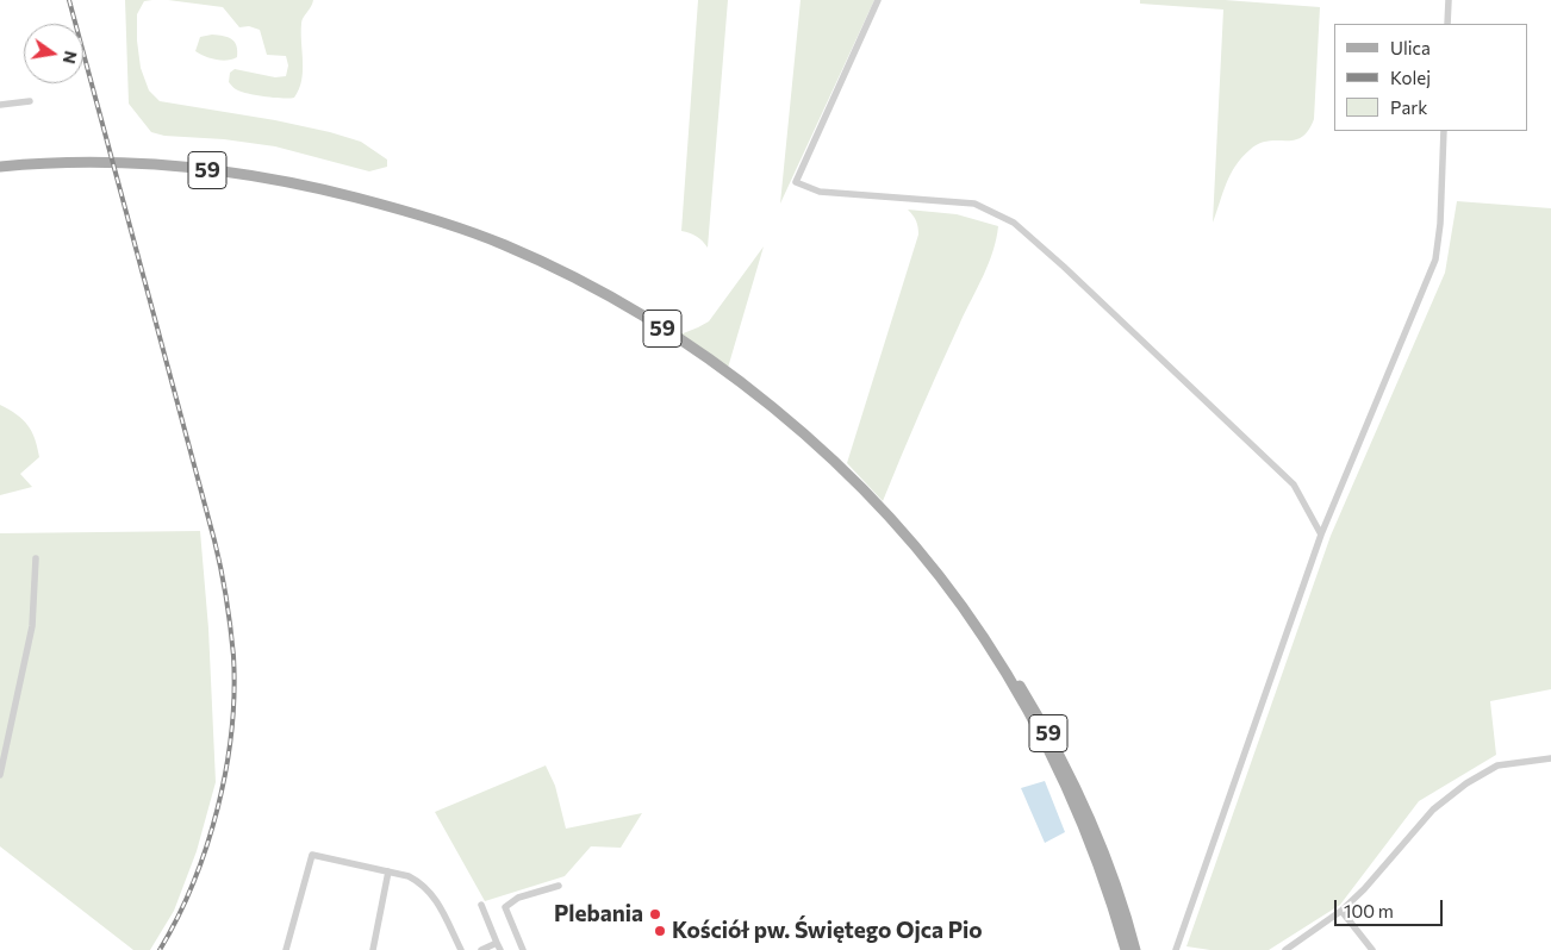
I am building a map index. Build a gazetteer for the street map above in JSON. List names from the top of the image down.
{
  "streets": {
    "main road": ["59"]
  },
  "places": ["Plebania", "Kościół pw. Świętego Ojca Pio"],
  "legend": ["Ulica", "Kolej", "Park"],
  "scale_bar": "100 m",
  "north": "right"
}
